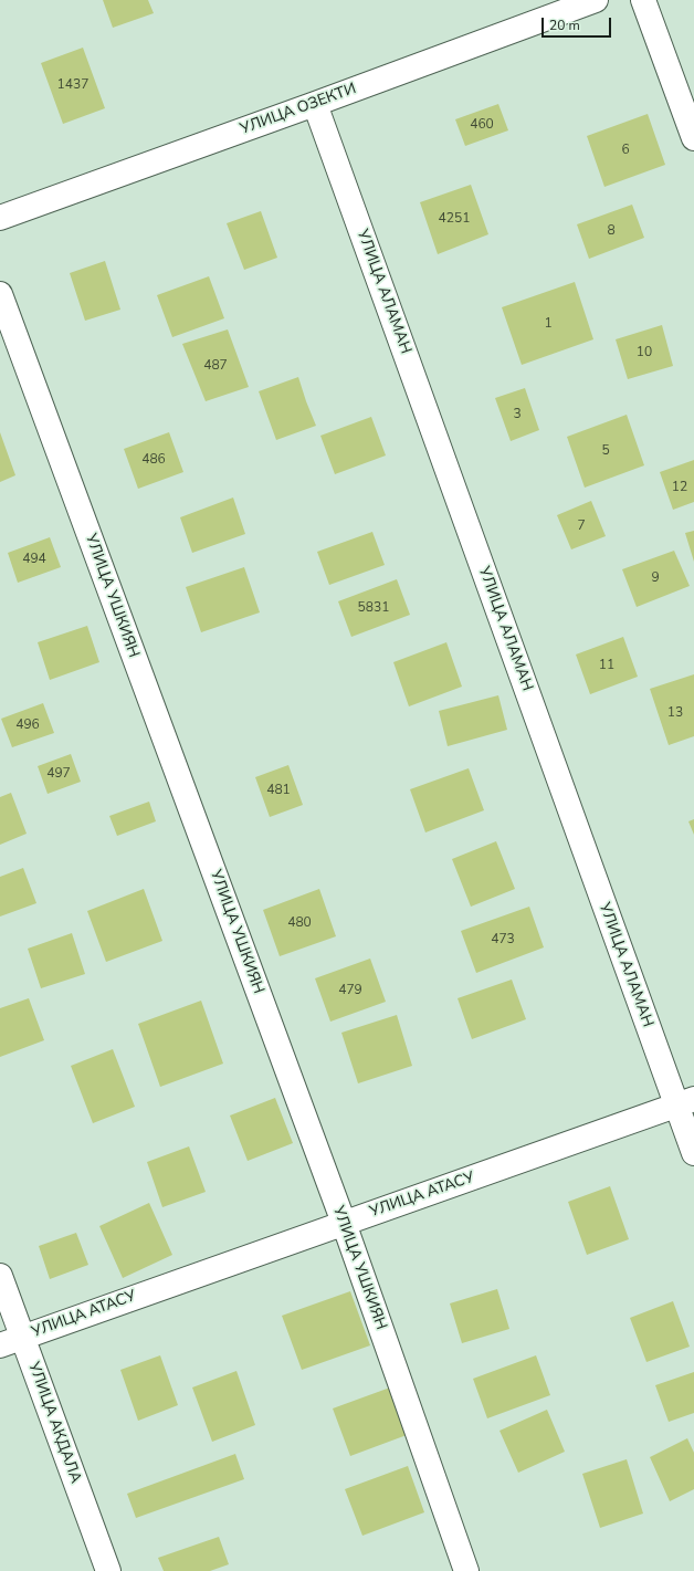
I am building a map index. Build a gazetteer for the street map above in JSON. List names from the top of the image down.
{
  "streets": {
    "street": [
      "УЛИЦА ОЗЕКТИ",
      "УЛИЦА АЛАМАН",
      "УЛИЦА УШКИЯН",
      "УЛИЦА АТАСУ",
      "УЛИЦА АКДАЛА"
    ]
  },
  "crossings": [
    ["УЛИЦА ОЗЕКТИ", "УЛИЦА АЛАМАН"],
    ["УЛИЦА АЛАМАН", "УЛИЦА АТАСУ"],
    ["УЛИЦА УШКИЯН", "УЛИЦА АТАСУ"],
    ["УЛИЦА АТАСУ", "УЛИЦА АКДАЛА"]
  ],
  "house_numbers": [
    "1437",
    "460",
    "6",
    "4251",
    "8",
    "1",
    "10",
    "487",
    "3",
    "5",
    "486",
    "12",
    "7",
    "494",
    "9",
    "5831",
    "11",
    "13",
    "496",
    "497",
    "481",
    "480",
    "473",
    "479"
  ],
  "scale_bar": "20 m"
}
